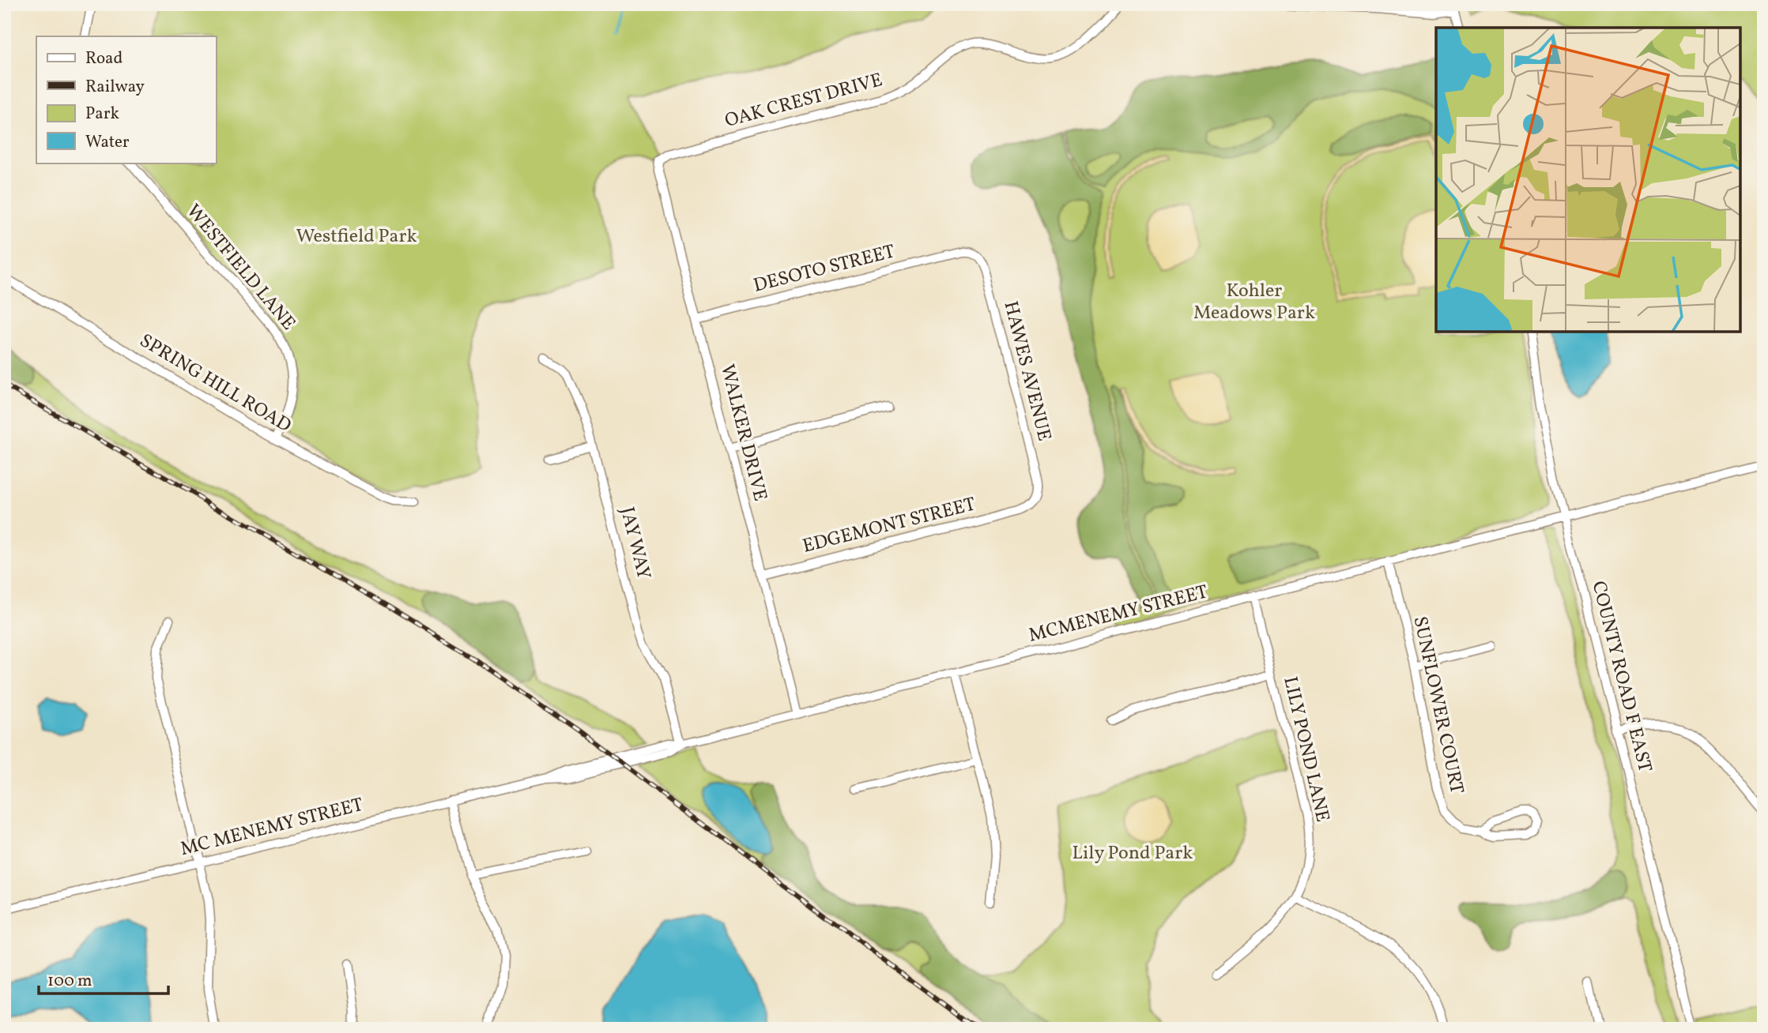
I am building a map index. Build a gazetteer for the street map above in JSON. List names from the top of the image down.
{
  "streets": {
    "street": [
      "OAK CREST DRIVE",
      "WESTFIELD LANE",
      "DESOTO STREET",
      "HAWES AVENUE",
      "SPRING HILL ROAD",
      "WALKER DRIVE",
      "EDGEMONT STREET",
      "JAY WAY",
      "MCMENEMY STREET",
      "COUNTY ROAD F EAST",
      "SUNFLOWER COURT",
      "LILY POND LANE",
      "MC MENEMY STREET"
    ]
  },
  "crossings": [
    ["OAK CREST DRIVE", "WALKER DRIVE"],
    ["WESTFIELD LANE", "SPRING HILL ROAD"],
    ["DESOTO STREET", "HAWES AVENUE"],
    ["DESOTO STREET", "WALKER DRIVE"],
    ["HAWES AVENUE", "EDGEMONT STREET"],
    ["WALKER DRIVE", "EDGEMONT STREET"],
    ["WALKER DRIVE", "MCMENEMY STREET"],
    ["JAY WAY", "MCMENEMY STREET"],
    ["MCMENEMY STREET", "COUNTY ROAD F EAST"],
    ["MCMENEMY STREET", "SUNFLOWER COURT"],
    ["MCMENEMY STREET", "LILY POND LANE"],
    ["MCMENEMY STREET", "MC MENEMY STREET"]
  ],
  "parks": ["Westfield Park", "Kohler Meadows Park", "Lily Pond Park"],
  "legend": [
    "Road",
    "Railway",
    "Park",
    "Water"
  ],
  "scale_bar": "100 m"
}
